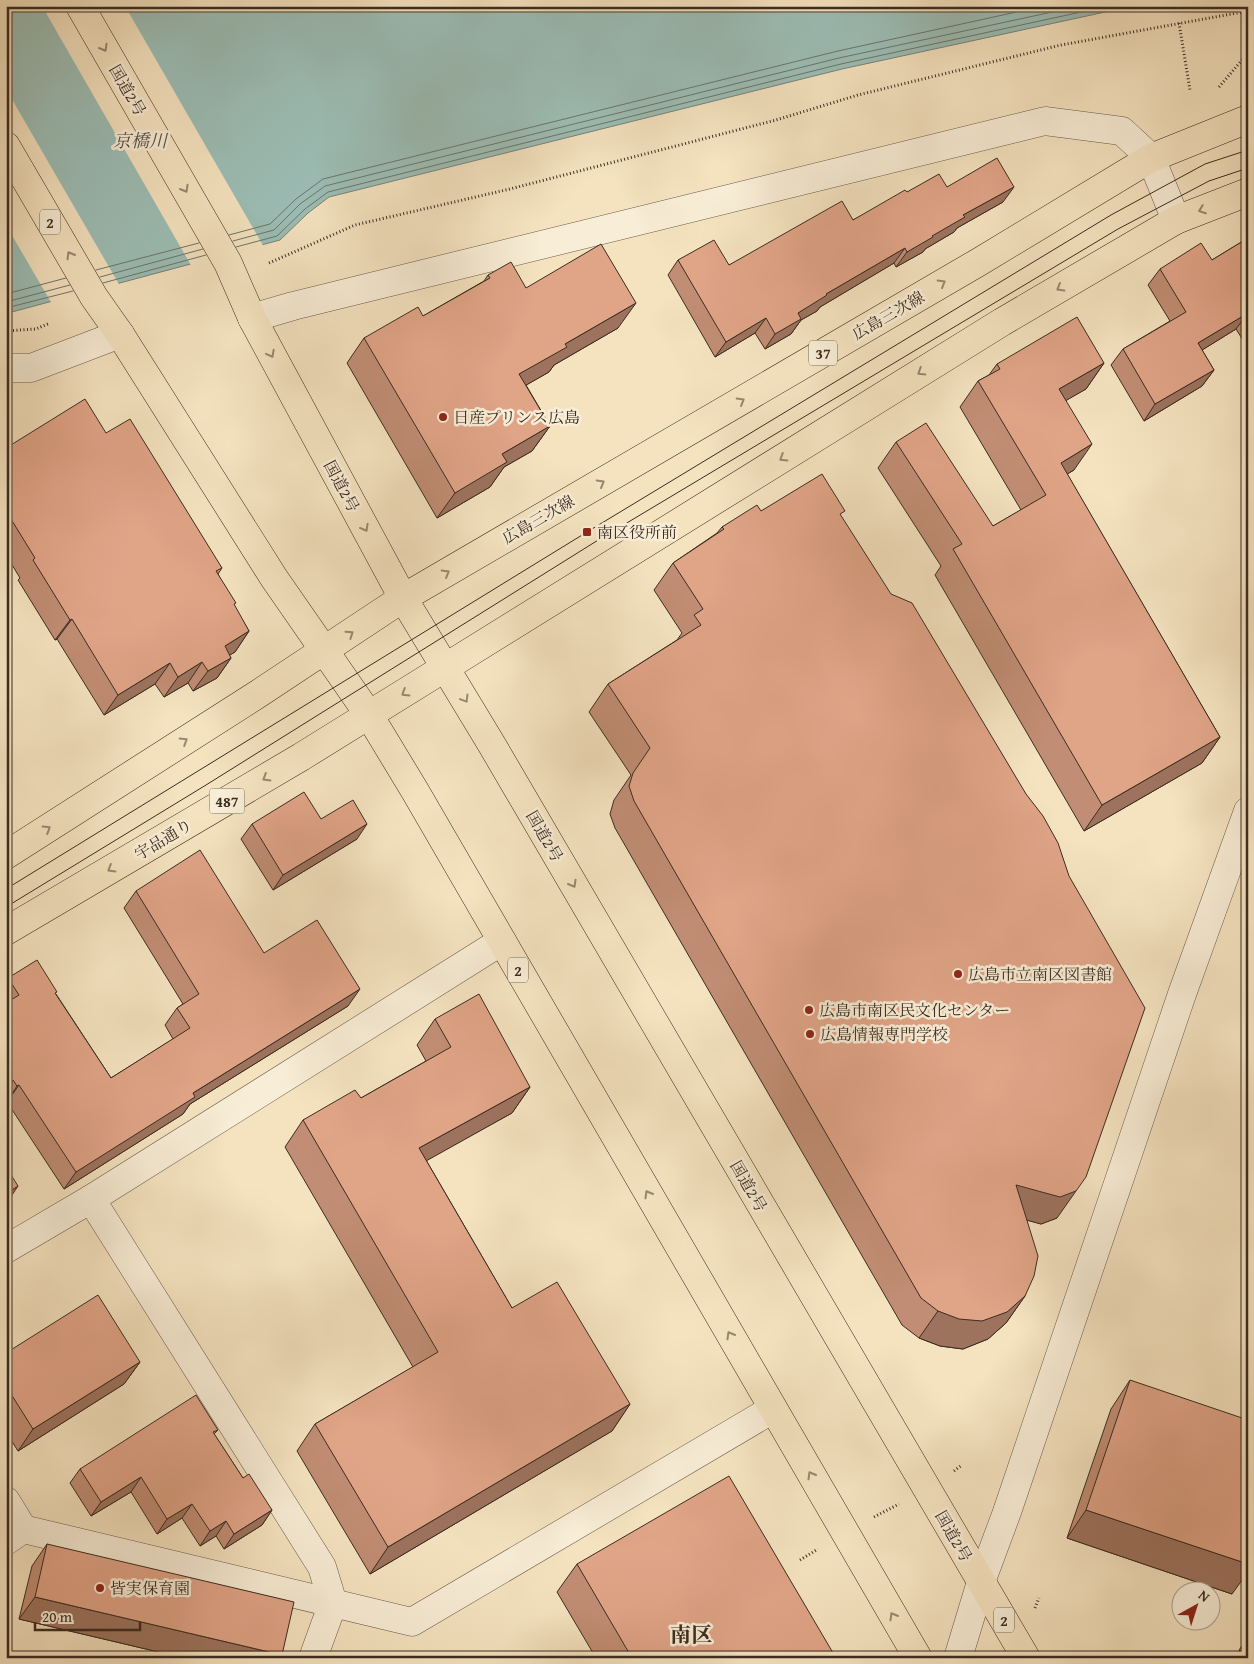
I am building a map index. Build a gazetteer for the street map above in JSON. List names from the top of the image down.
{
  "streets": {
    "main road": [
      "国道2号",
      "2",
      "広島三次線",
      "37",
      "487",
      "宇品通り"
    ]
  },
  "crossings": [
    ["国道2号", "広島三次線"],
    ["国道2号", "宇品通り"],
    ["2", "宇品通り"]
  ],
  "districts": ["南区"],
  "water": ["京橋川"],
  "places": {
    "other": [
      "日産プリンス広島",
      "広島市立南区図書館",
      "広島市南区民文化センター",
      "広島情報専門学校",
      "皆実保育園"
    ],
    "transit": ["南区役所前"]
  },
  "scale_bar": "20 m",
  "north": "top right"
}
